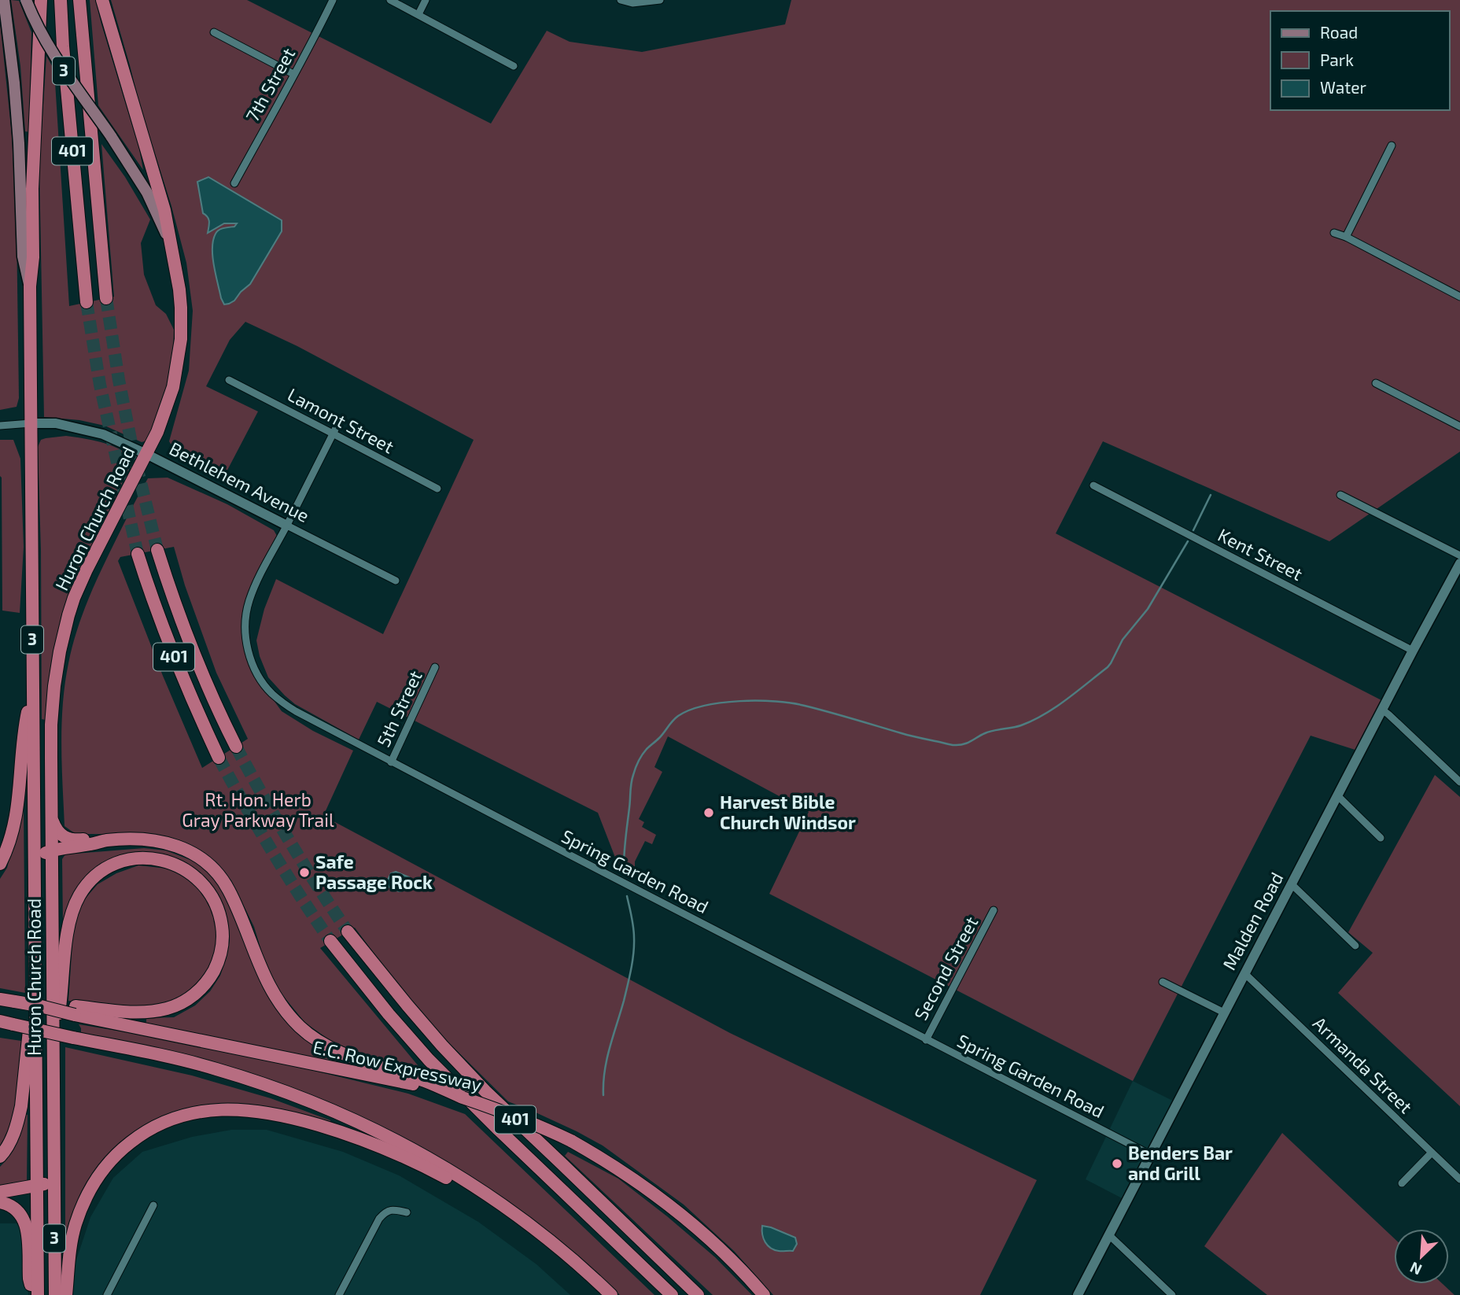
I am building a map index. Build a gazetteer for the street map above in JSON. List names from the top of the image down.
{
  "streets": {
    "highway": [
      "3",
      "401",
      "Huron Church Road",
      "E.C. Row Expressway"
    ],
    "main road": ["Bethlehem Avenue", "Malden Road"],
    "street": [
      "7th Street",
      "Lamont Street",
      "Kent Street",
      "5th Street",
      "Spring Garden Road",
      "Second Street",
      "Armanda Street"
    ]
  },
  "crossings": [
    ["Lamont Street", "Spring Garden Road"],
    ["Bethlehem Avenue", "Huron Church Road"],
    ["Bethlehem Avenue", "Spring Garden Road"],
    ["Kent Street", "Malden Road"],
    ["5th Street", "Spring Garden Road"],
    ["Spring Garden Road", "Malden Road"],
    ["Spring Garden Road", "Second Street"],
    ["Malden Road", "Armanda Street"]
  ],
  "parks": ["Rt. Hon. Herb Gray Parkway Trail"],
  "places": ["Harvest Bible Church Windsor", "Safe Passage Rock", "Benders Bar and Grill"],
  "legend": ["Road", "Park", "Water"],
  "north": "bottom left"
}
